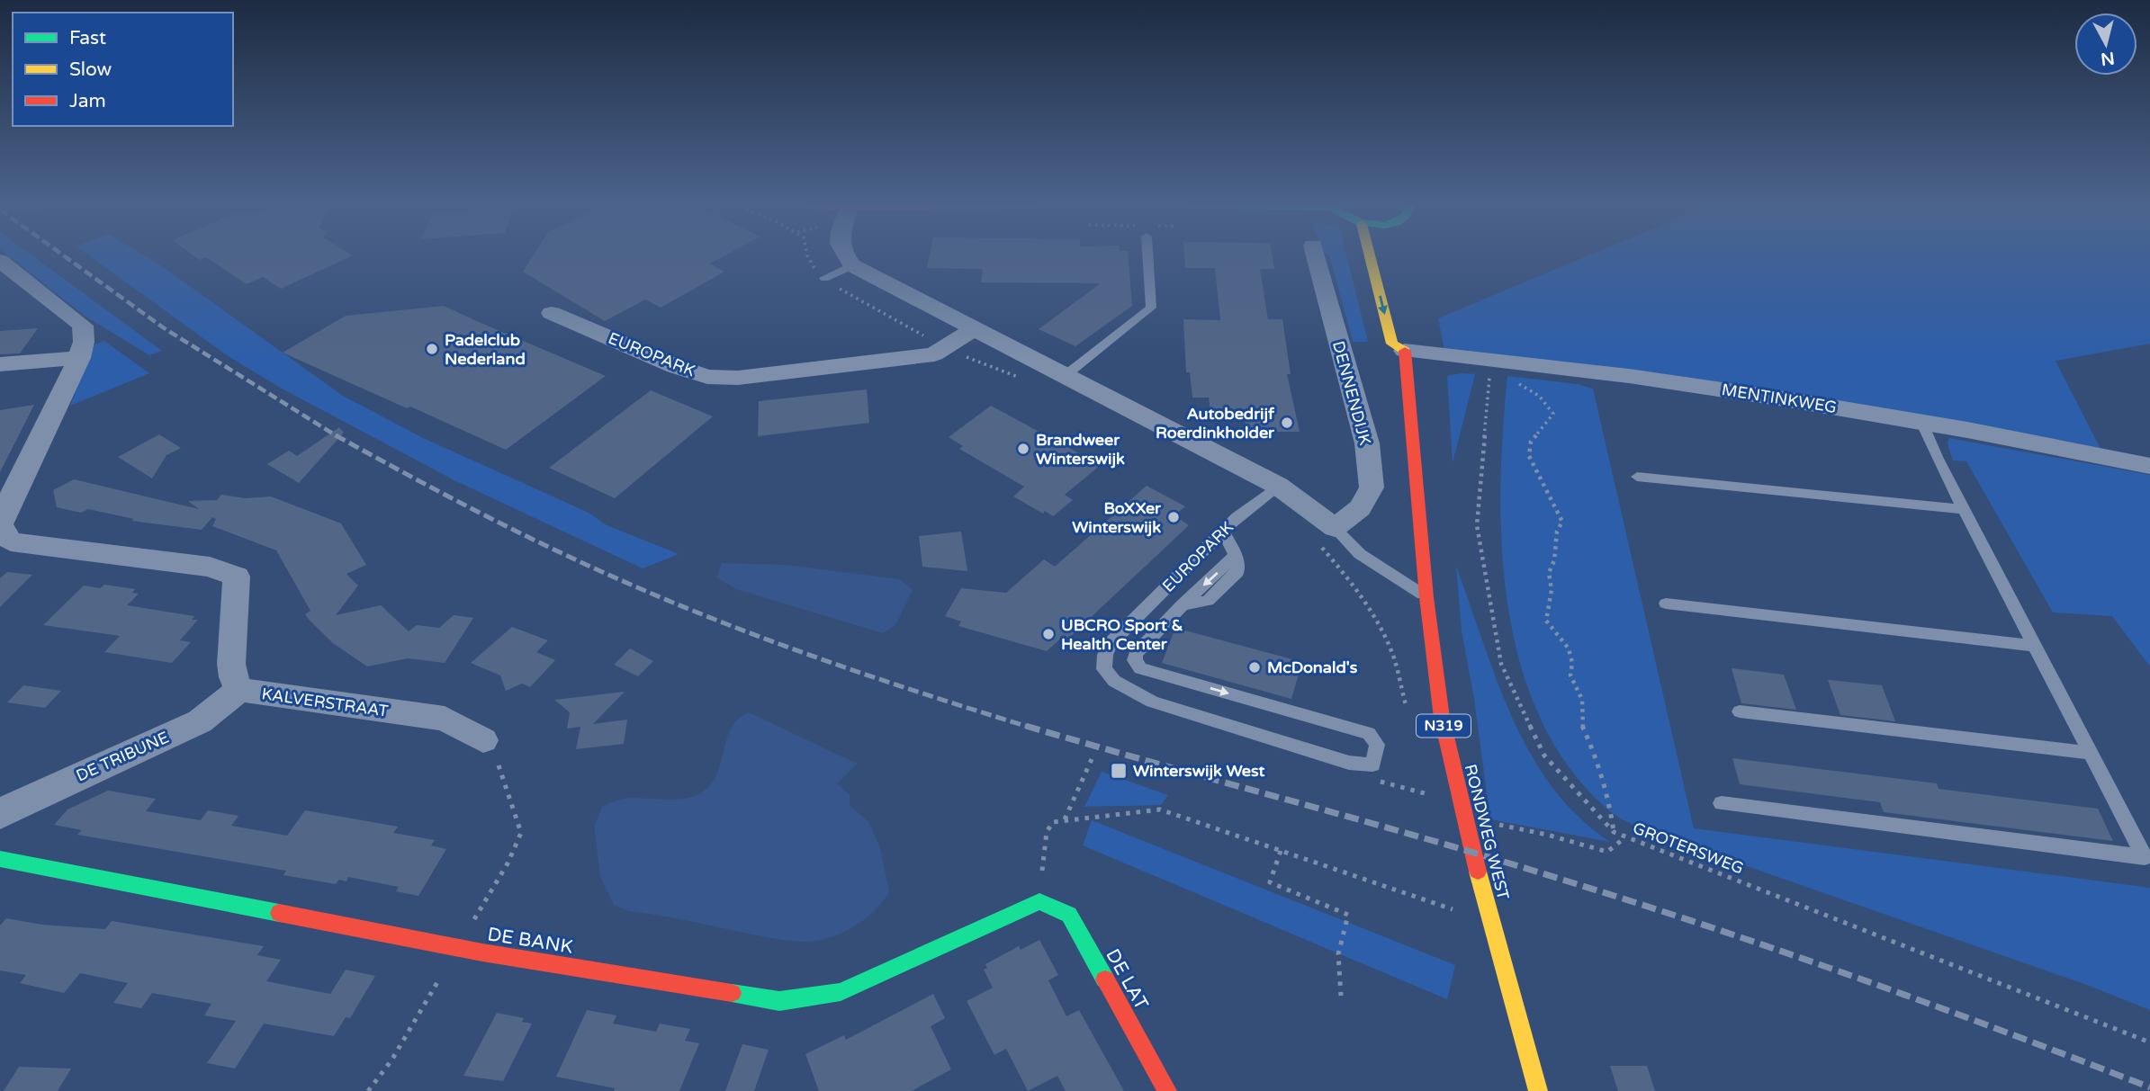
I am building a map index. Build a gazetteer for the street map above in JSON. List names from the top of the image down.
{
  "streets": {
    "street": [
      "EUROPARK",
      "DENNENDIJK",
      "MENTINKWEG",
      "KALVERSTRAAT",
      "N319",
      "DE TRIBUNE",
      "RONDWEG WEST",
      "DE BANK",
      "DE LAT"
    ],
    "path": ["GROTERSWEG"]
  },
  "crossings": [
    ["MENTINKWEG", "RONDWEG WEST"],
    ["KALVERSTRAAT", "DE TRIBUNE"],
    ["DE BANK", "DE LAT"]
  ],
  "places": {
    "other": [
      "Padelclub Nederland",
      "Autobedrijf Roerdinkholder",
      "Brandweer Winterswijk",
      "BoXXer Winterswijk",
      "UBCRO Sport & Health Center",
      "McDonald's"
    ],
    "transit": ["Winterswijk West"]
  },
  "legend": ["Fast", "Slow", "Jam"],
  "north": "bottom"
}
